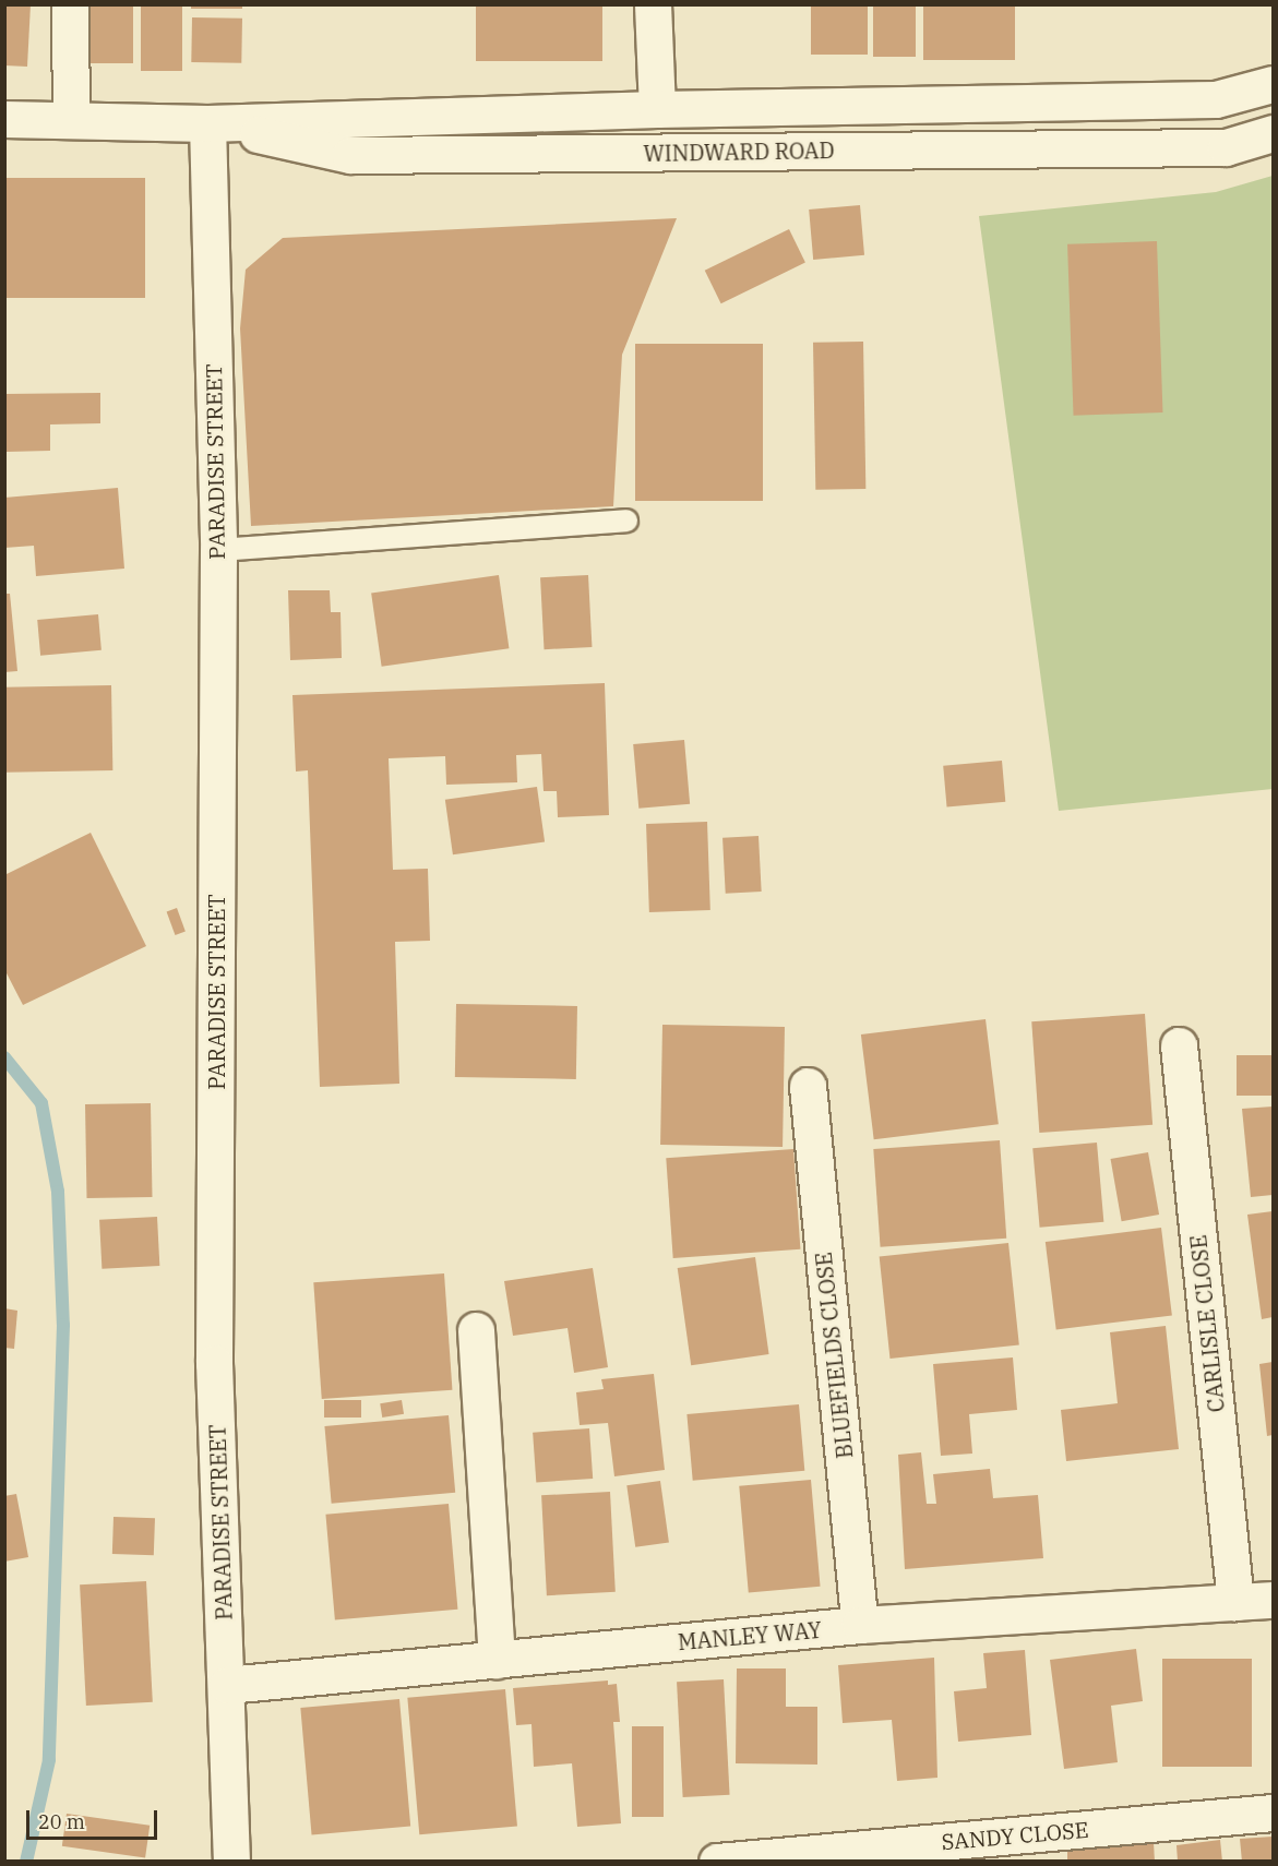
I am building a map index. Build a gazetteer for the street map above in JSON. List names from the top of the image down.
{
  "streets": {
    "street": [
      "WINDWARD ROAD",
      "PARADISE STREET",
      "CARLISLE CLOSE",
      "BLUEFIELDS CLOSE",
      "MANLEY WAY",
      "SANDY CLOSE"
    ]
  },
  "crossings": [
    ["WINDWARD ROAD", "PARADISE STREET"],
    ["PARADISE STREET", "MANLEY WAY"],
    ["CARLISLE CLOSE", "MANLEY WAY"],
    ["BLUEFIELDS CLOSE", "MANLEY WAY"]
  ],
  "scale_bar": "20 m"
}
